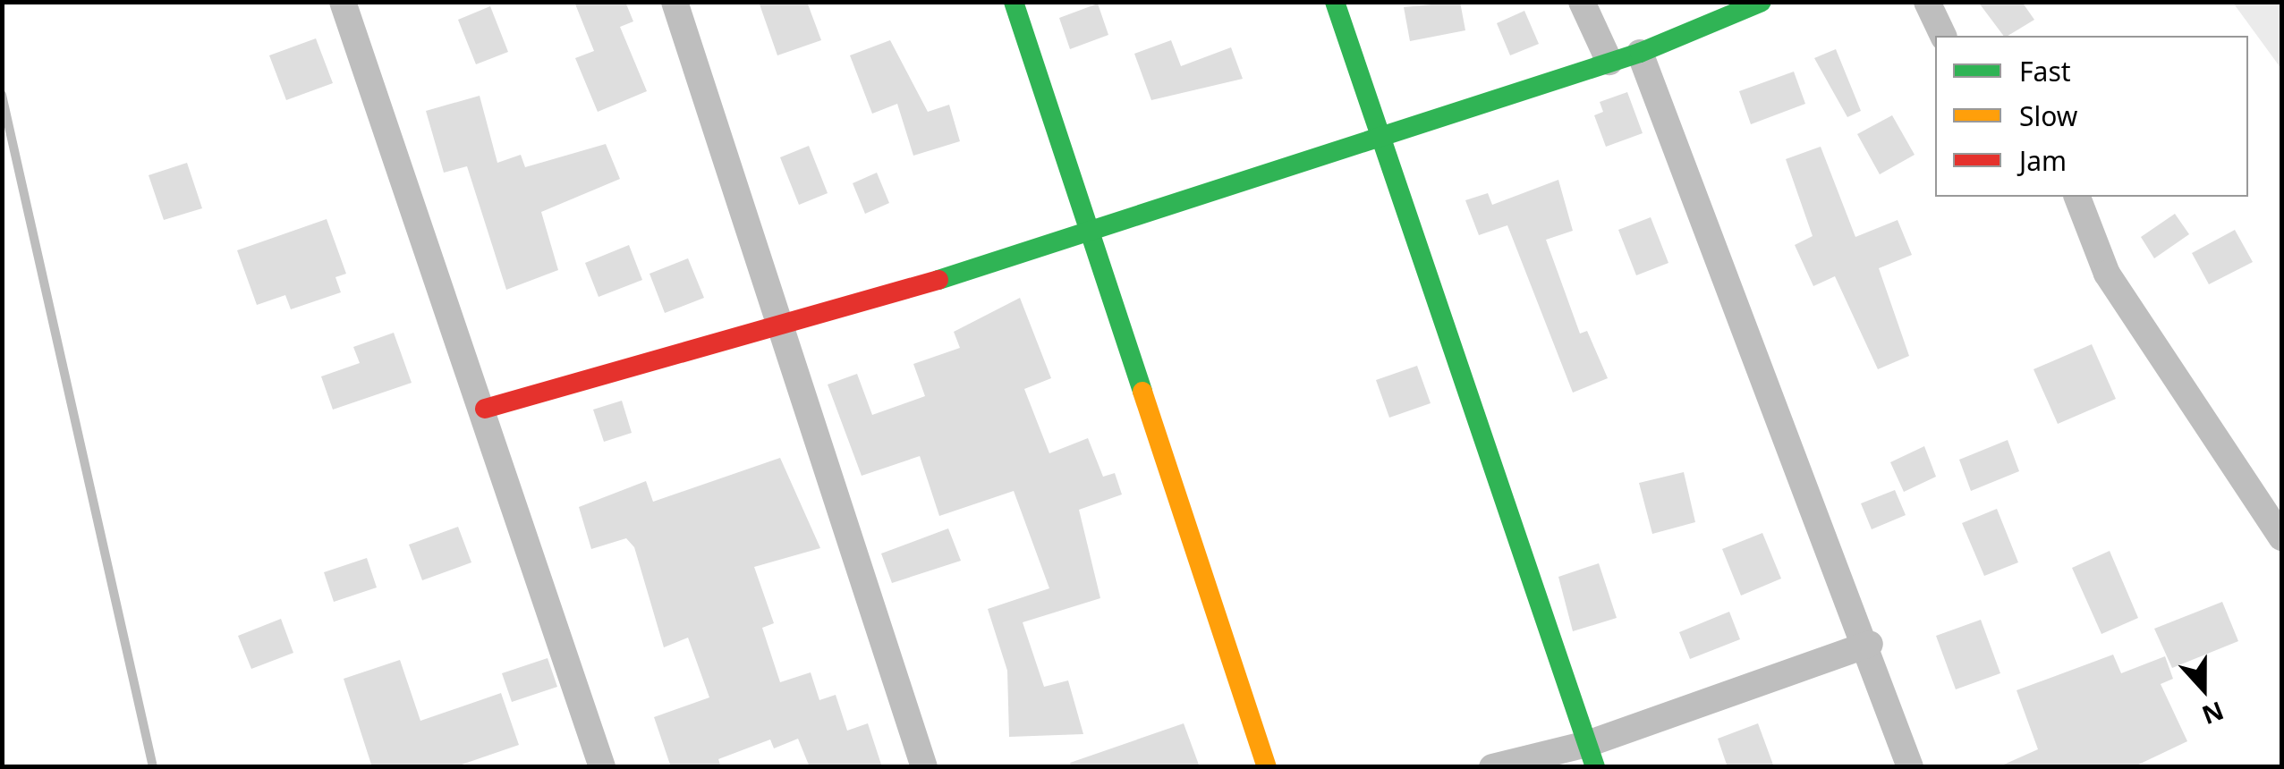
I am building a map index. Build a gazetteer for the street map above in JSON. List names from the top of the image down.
{
  "legend": ["Fast", "Slow", "Jam"],
  "north": "bottom"
}
